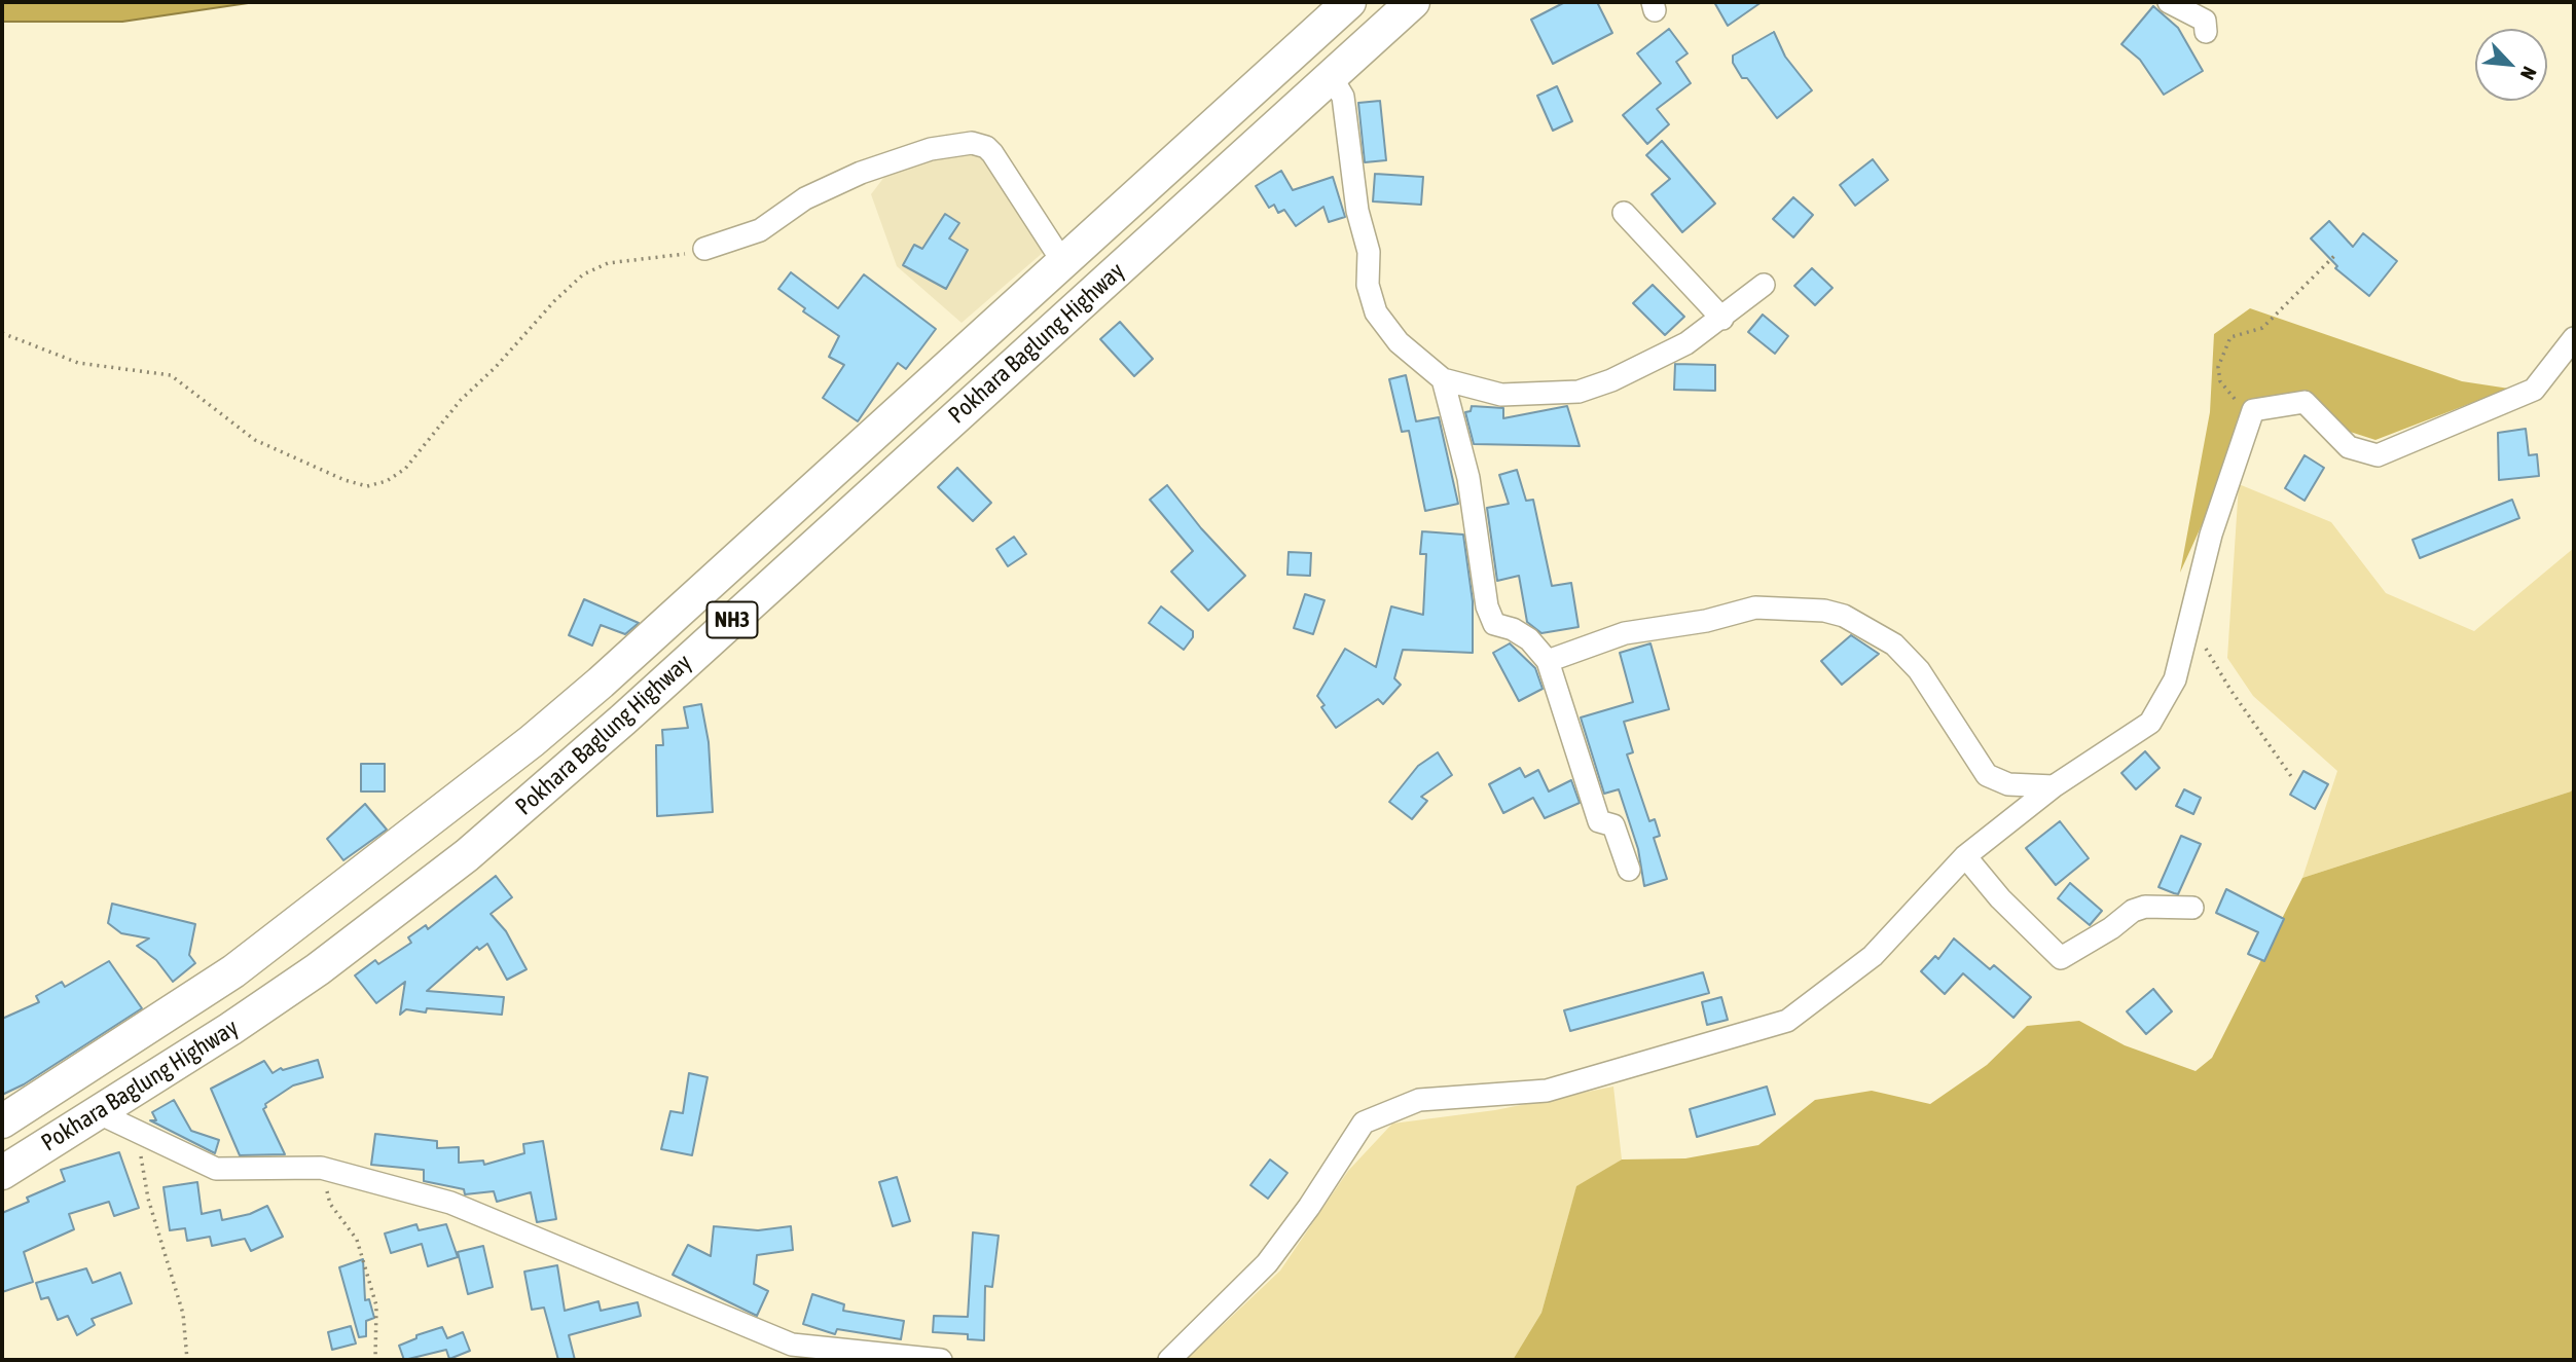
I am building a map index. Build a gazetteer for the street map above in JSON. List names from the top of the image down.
{
  "streets": {
    "highway": ["Pokhara Baglung Highway", "NH3"]
  },
  "north": "bottom right"
}
